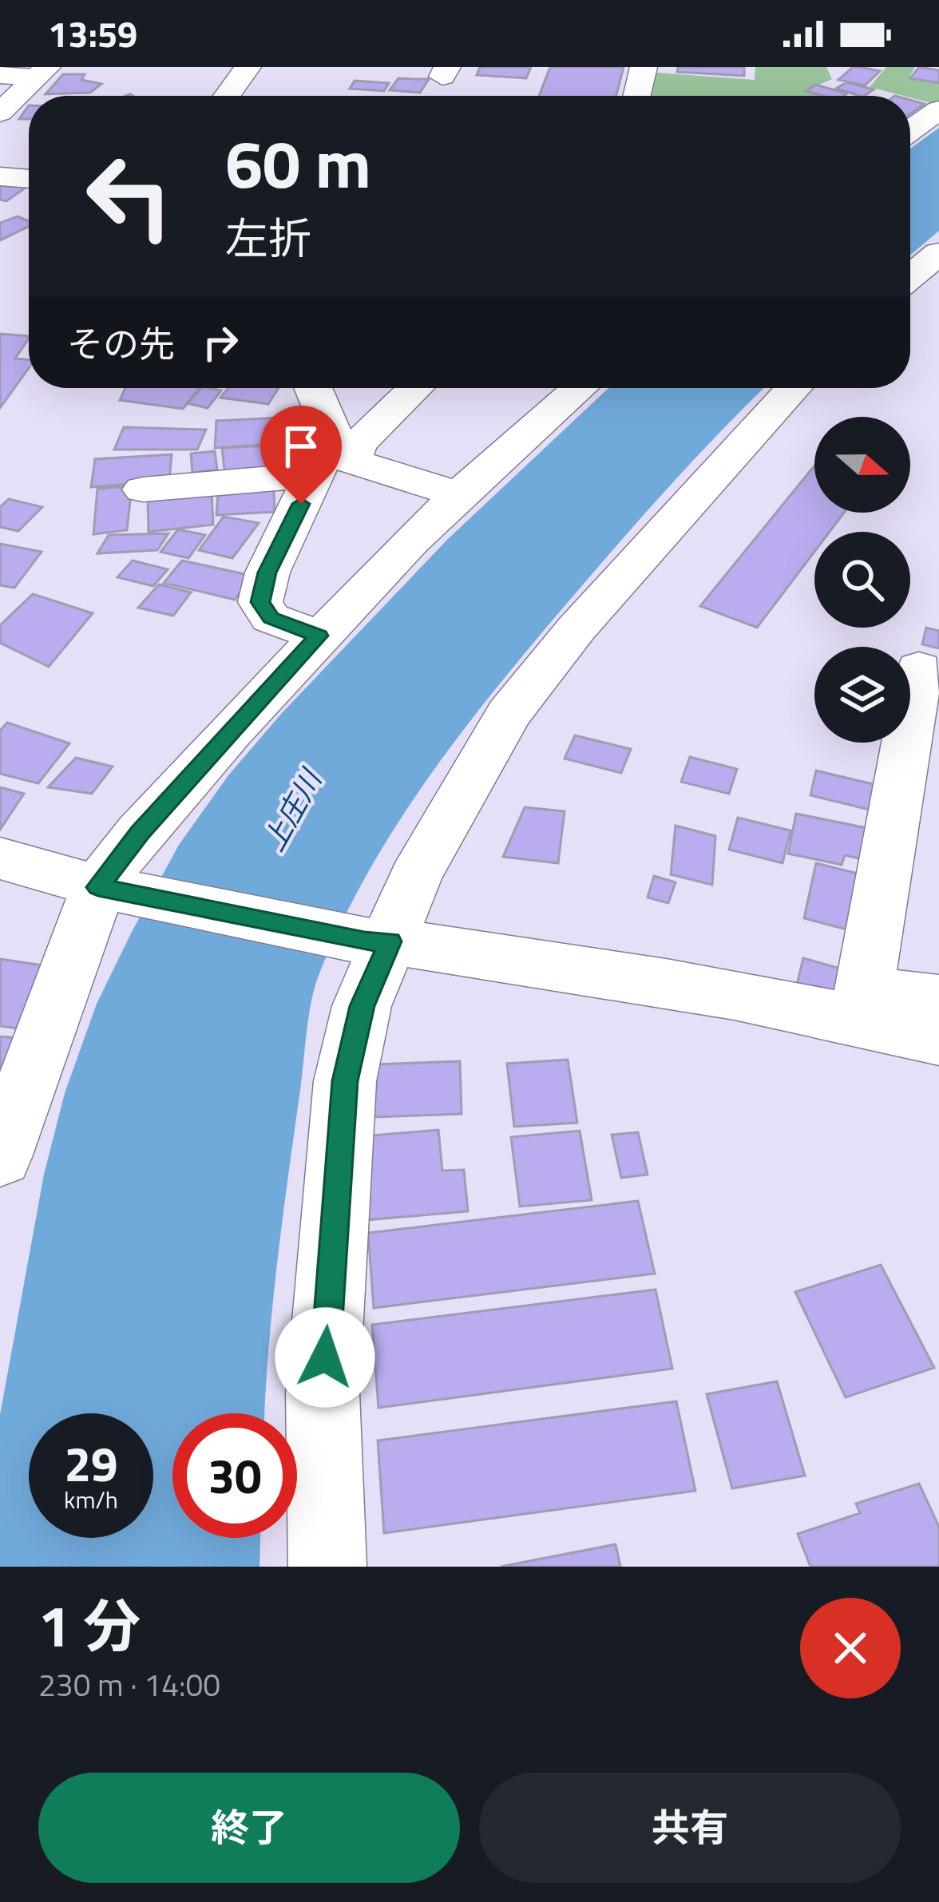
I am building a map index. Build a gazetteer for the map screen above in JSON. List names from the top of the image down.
{
  "water": ["上庄川"],
  "north": "right",
  "page": {
    "status": "13:59",
    "turn": ["60 m", "左折"],
    "then": "その先",
    "speed": "29 km/h",
    "limit": "30",
    "heading": ["1 分", "230 m · 14:00"],
    "buttons": ["終了", "共有"]
  }
}
